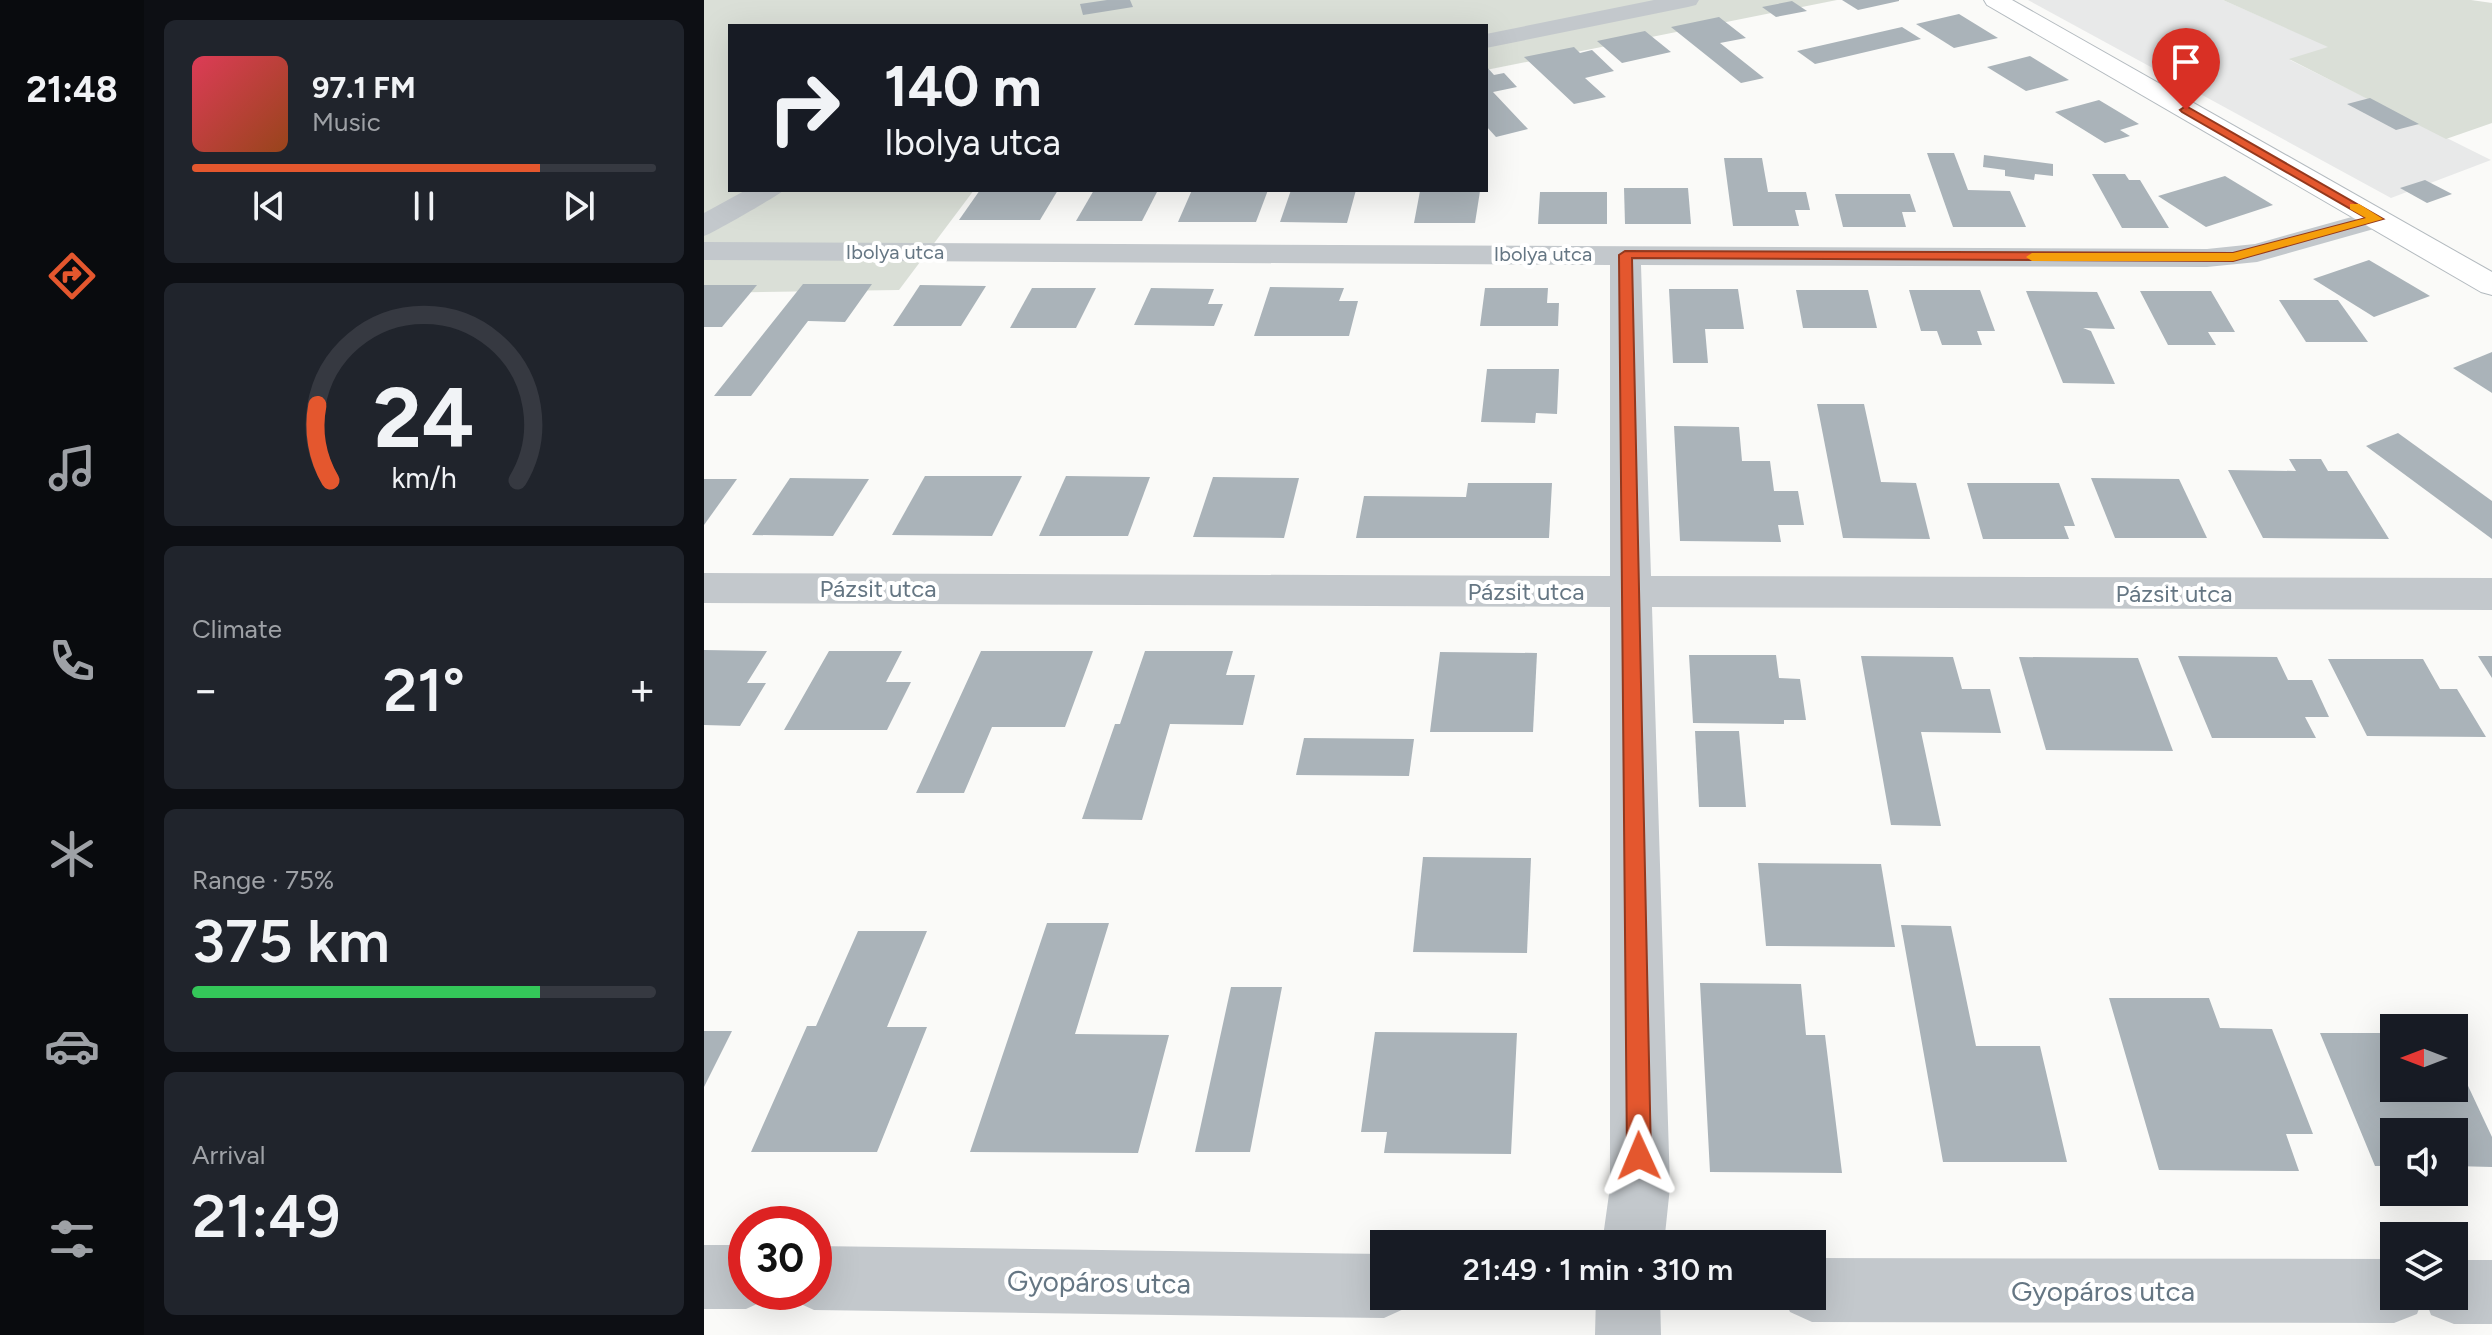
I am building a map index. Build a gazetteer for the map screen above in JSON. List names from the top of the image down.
{
  "streets": {
    "street": ["Ibolya utca", "Pázsit utca", "Gyopáros utca"]
  },
  "north": "left",
  "page": {
    "tabs": "21:48",
    "turn": ["140 m", "Ibolya utca"],
    "song": ["97.1 FM", "Music"],
    "tile": [
      "Climate",
      ["Range · 75%", "375 km"],
      ["Arrival", "21:49"]
    ],
    "heat": ["−", "21°", "+"],
    "limit": "30",
    "trip": "21:49 · 1 min · 310 m",
    "gauge": ["24", "km/h"]
  }
}
